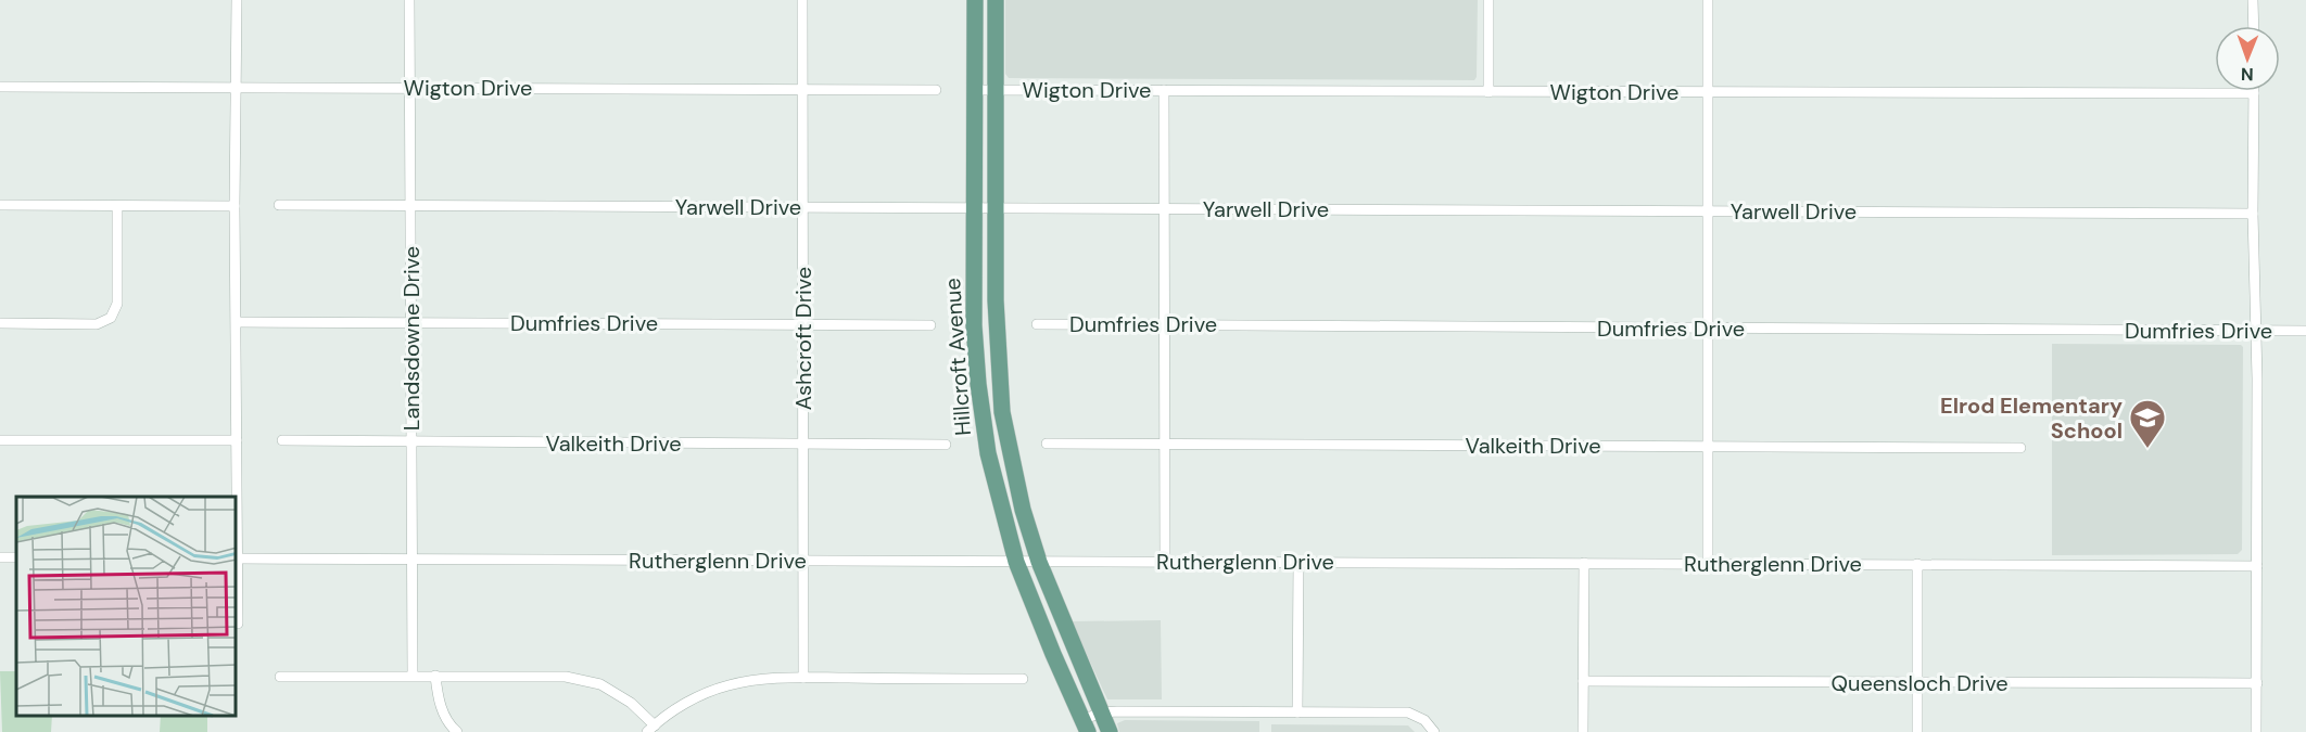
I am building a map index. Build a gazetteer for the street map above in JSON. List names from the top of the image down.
{
  "streets": {
    "main road": ["Hillcroft Avenue"],
    "street": [
      "Wigton Drive",
      "Yarwell Drive",
      "Dumfries Drive",
      "Landsdowne Drive",
      "Ashcroft Drive",
      "Valkeith Drive",
      "Rutherglenn Drive",
      "Queensloch Drive"
    ]
  },
  "crossings": [
    ["Wigton Drive", "Landsdowne Drive"],
    ["Wigton Drive", "Ashcroft Drive"],
    ["Wigton Drive", "Hillcroft Avenue"],
    ["Yarwell Drive", "Landsdowne Drive"],
    ["Yarwell Drive", "Ashcroft Drive"],
    ["Yarwell Drive", "Hillcroft Avenue"],
    ["Dumfries Drive", "Landsdowne Drive"],
    ["Dumfries Drive", "Ashcroft Drive"],
    ["Landsdowne Drive", "Valkeith Drive"],
    ["Landsdowne Drive", "Rutherglenn Drive"],
    ["Ashcroft Drive", "Valkeith Drive"],
    ["Ashcroft Drive", "Rutherglenn Drive"],
    ["Hillcroft Avenue", "Rutherglenn Drive"]
  ],
  "places": {
    "school or university": ["Elrod Elementary School"]
  },
  "north": "bottom"
}
